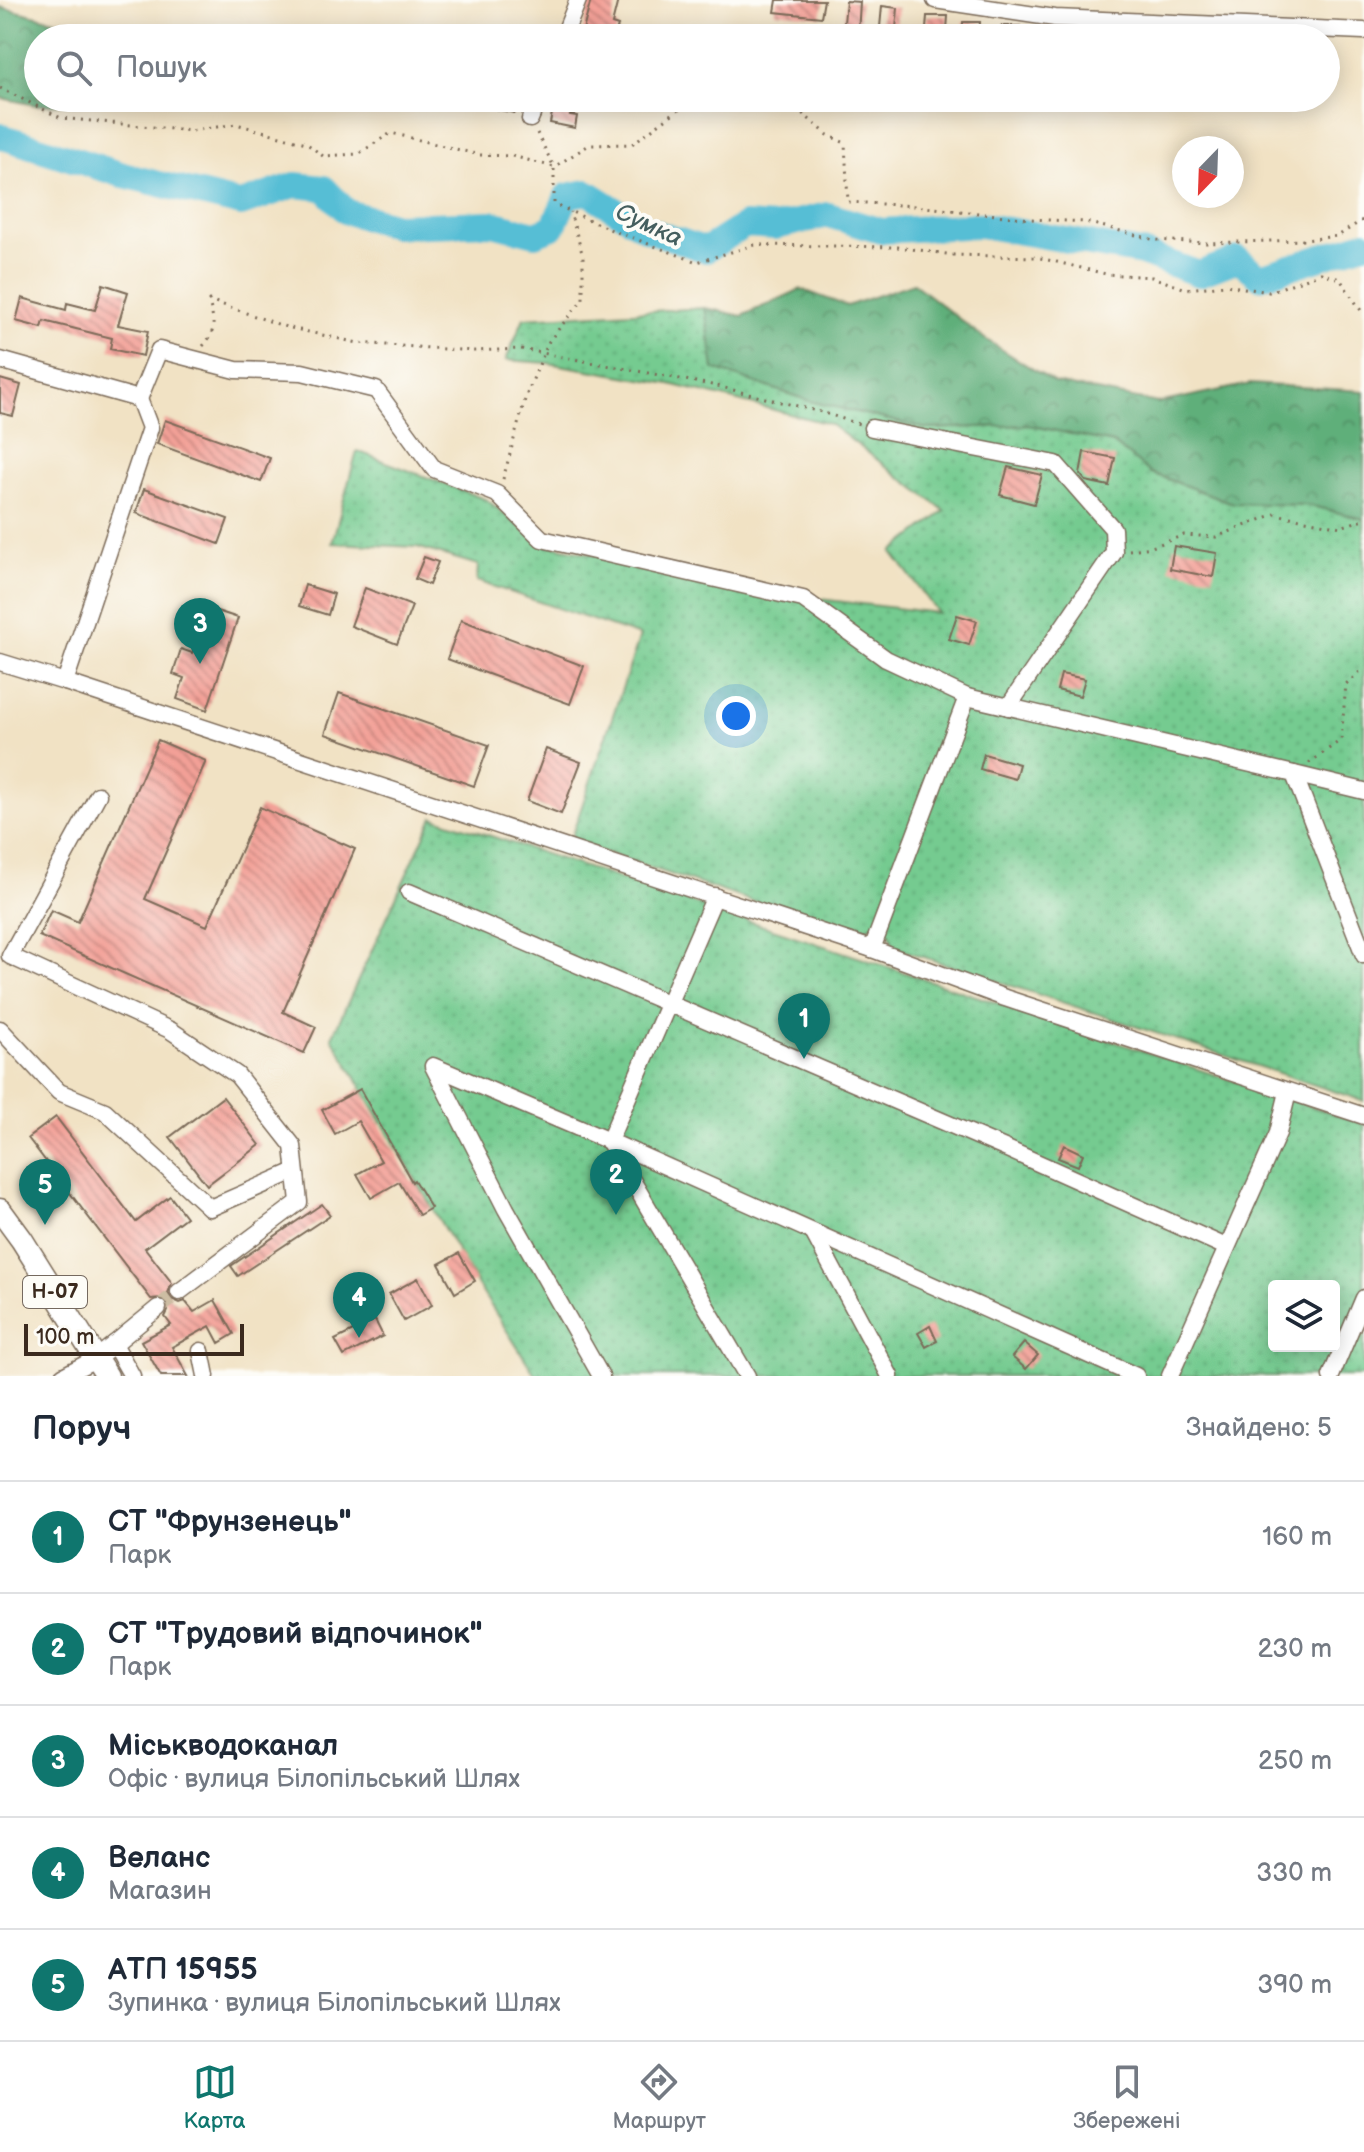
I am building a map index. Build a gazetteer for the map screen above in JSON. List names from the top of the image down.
{
  "streets": {
    "main road": ["Н-07"]
  },
  "water": ["Сумка"],
  "scale_bar": "100 m",
  "north": "bottom left",
  "page": {
    "search": "Пошук",
    "pins": [
      "3",
      "1",
      "2",
      "5",
      "4"
    ],
    "scale": "100 m",
    "heading": ["Поруч", "Знайдено: 5"],
    "list": [
      {
        "mark": "1",
        "name": "СТ \"Фрунзенець\"",
        "note": "Парк",
        "value": "160 m"
      },
      {
        "mark": "2",
        "name": "СТ \"Трудовий відпочинок\"",
        "note": "Парк",
        "value": "230 m"
      },
      {
        "mark": "3",
        "name": "Міськводоканал",
        "note": "Офіс · вулиця Білопільський Шлях",
        "value": "250 m"
      },
      {
        "mark": "4",
        "name": "Веланс",
        "note": "Магазин",
        "value": "330 m"
      },
      {
        "mark": "5",
        "name": "АТП 15955",
        "note": "Зупинка · вулиця Білопільський Шлях",
        "value": "390 m"
      }
    ],
    "nav": ["Карта", "Маршрут", "Збережені"]
  }
}
